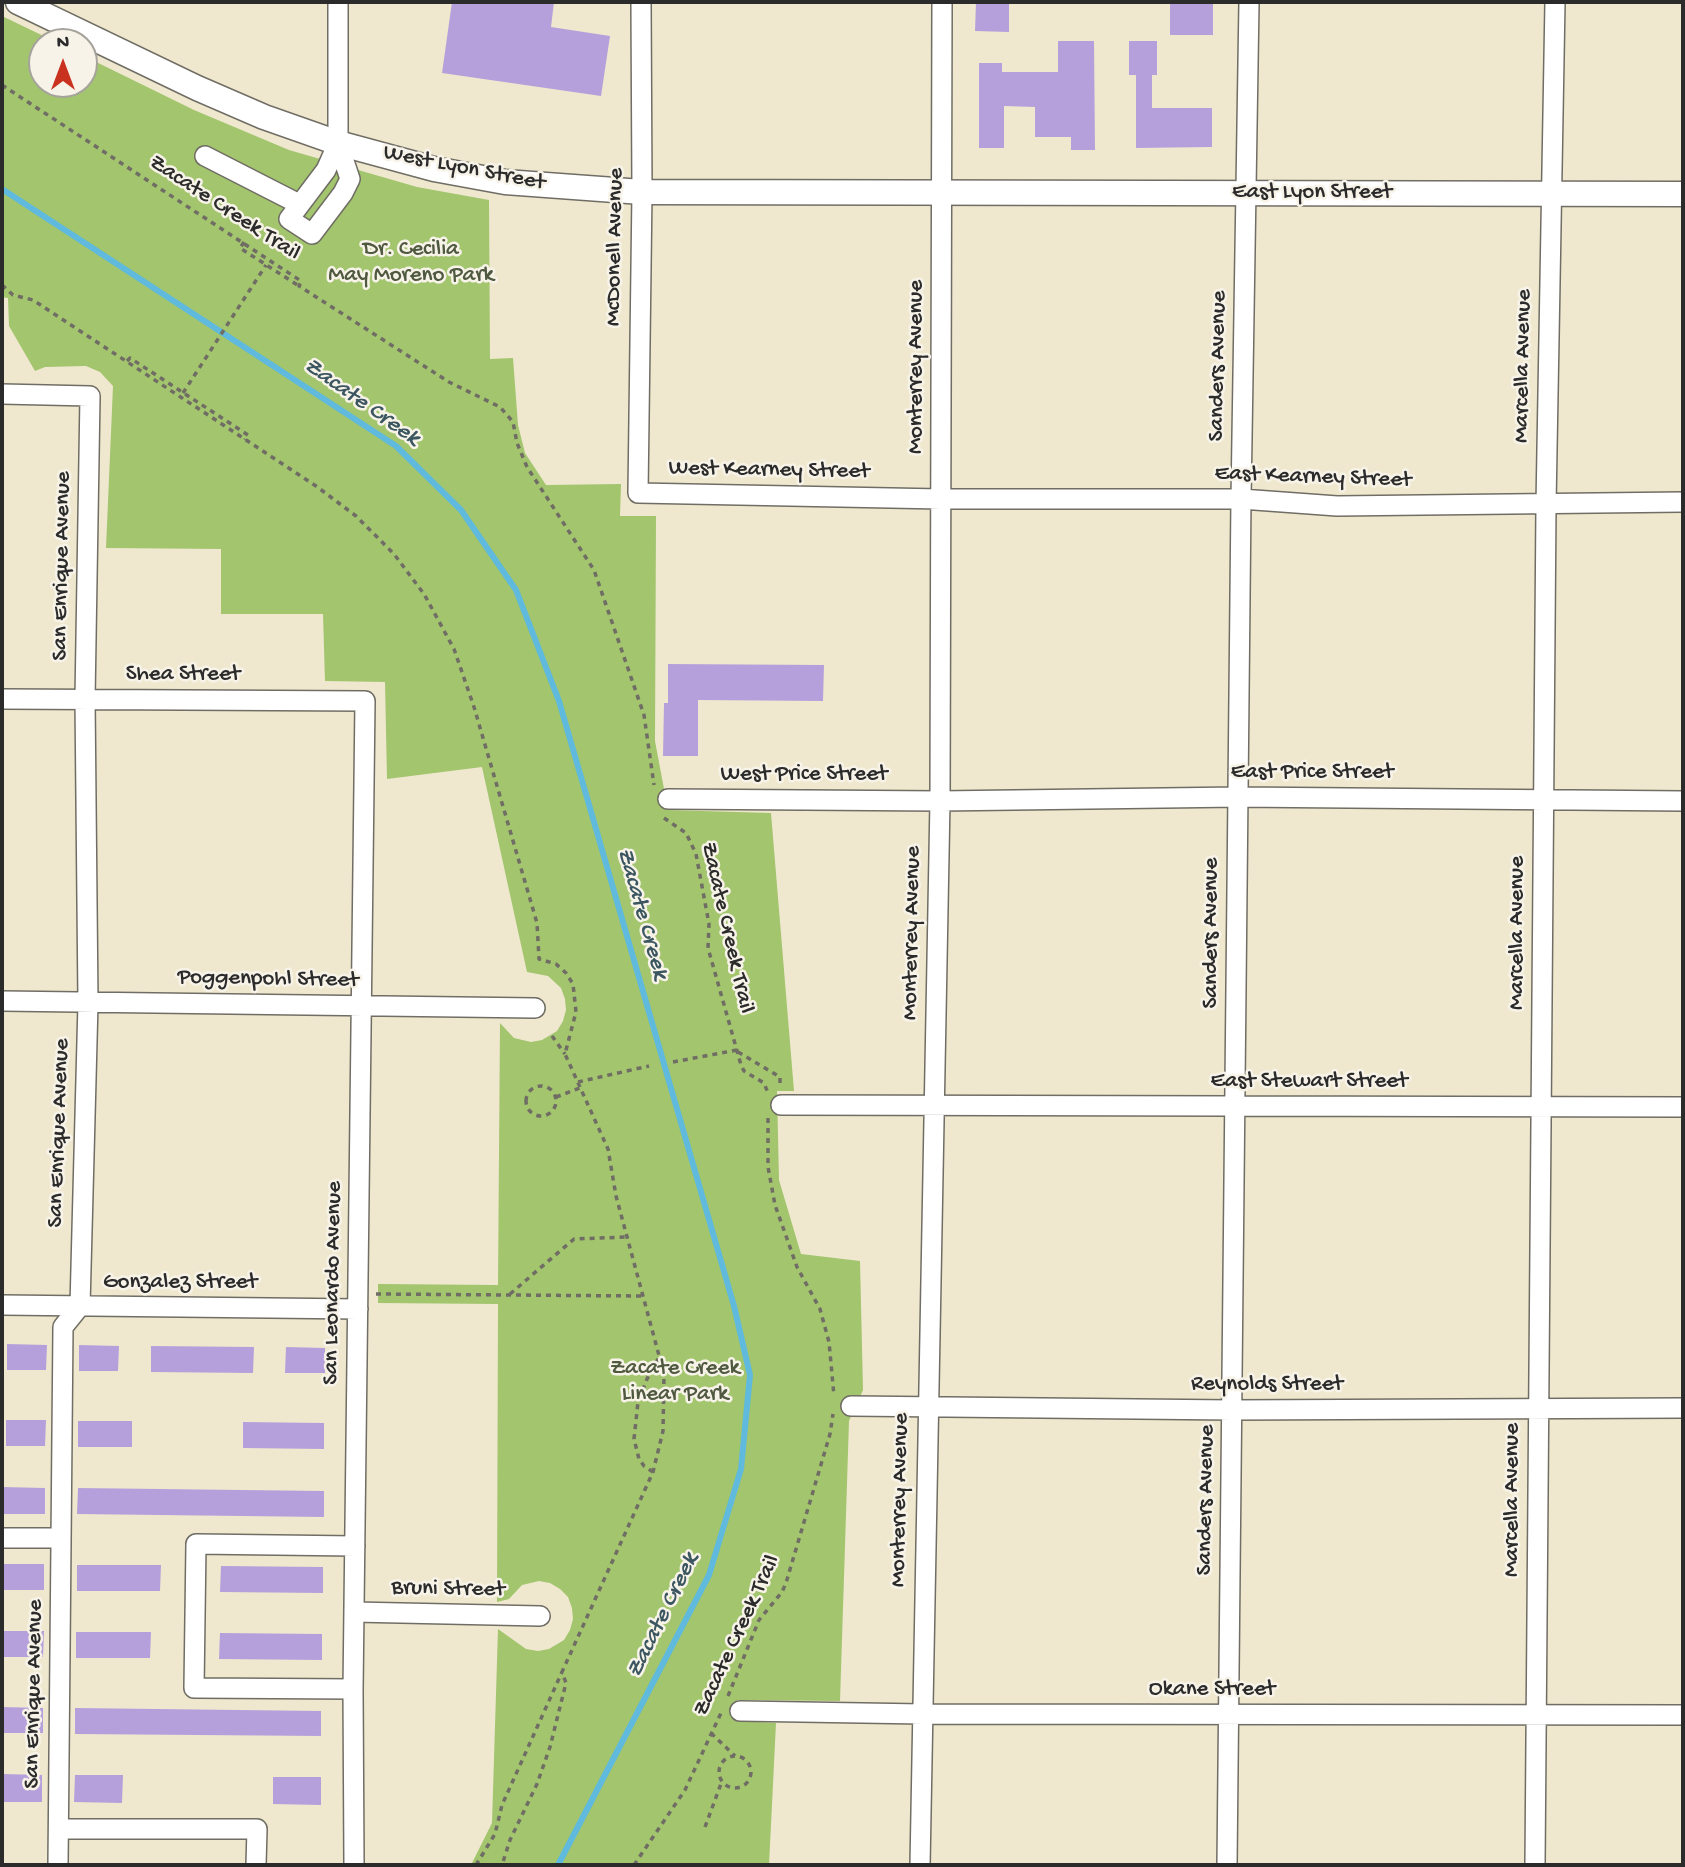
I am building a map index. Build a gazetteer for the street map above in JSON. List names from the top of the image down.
{
  "streets": {
    "main road": ["West Lyon Street", "East Lyon Street"],
    "street": [
      "McDonell Avenue",
      "Sanders Avenue",
      "Marcella Avenue",
      "Monterrey Avenue",
      "West Kearney Street",
      "East Kearney Street",
      "San Enrique Avenue",
      "Shea Street",
      "East Price Street",
      "West Price Street",
      "Poggenpohl Street",
      "East Stewart Street",
      "Gonzalez Street",
      "San Leonardo Avenue",
      "Reynolds Street",
      "Bruni Street",
      "Okane Street"
    ],
    "path": ["Zacate Creek Trail"]
  },
  "crossings": [
    ["West Lyon Street", "East Lyon Street"],
    ["West Lyon Street", "McDonell Avenue"],
    ["West Lyon Street", "Monterrey Avenue"],
    ["East Lyon Street", "Sanders Avenue"],
    ["East Lyon Street", "Marcella Avenue"],
    ["East Lyon Street", "Monterrey Avenue"],
    ["Zacate Creek Trail", "West Price Street"],
    ["Zacate Creek Trail", "East Stewart Street"],
    ["Zacate Creek Trail", "Reynolds Street"],
    ["Zacate Creek Trail", "Okane Street"],
    ["McDonell Avenue", "West Kearney Street"],
    ["Sanders Avenue", "East Kearney Street"],
    ["Sanders Avenue", "East Price Street"],
    ["Sanders Avenue", "East Stewart Street"],
    ["Sanders Avenue", "Reynolds Street"],
    ["Sanders Avenue", "Okane Street"],
    ["Marcella Avenue", "East Kearney Street"],
    ["Marcella Avenue", "East Price Street"],
    ["Marcella Avenue", "East Stewart Street"],
    ["Marcella Avenue", "Reynolds Street"],
    ["Marcella Avenue", "Okane Street"],
    ["Monterrey Avenue", "West Kearney Street"],
    ["Monterrey Avenue", "East Kearney Street"],
    ["Monterrey Avenue", "East Price Street"],
    ["Monterrey Avenue", "West Price Street"],
    ["Monterrey Avenue", "East Stewart Street"],
    ["Monterrey Avenue", "Reynolds Street"],
    ["Monterrey Avenue", "Okane Street"],
    ["West Kearney Street", "East Kearney Street"],
    ["San Enrique Avenue", "Shea Street"],
    ["San Enrique Avenue", "Poggenpohl Street"],
    ["San Enrique Avenue", "Gonzalez Street"],
    ["Shea Street", "San Leonardo Avenue"],
    ["East Price Street", "West Price Street"],
    ["Poggenpohl Street", "San Leonardo Avenue"],
    ["Gonzalez Street", "San Leonardo Avenue"],
    ["San Leonardo Avenue", "Bruni Street"]
  ],
  "water": ["Zacate Creek"],
  "parks": ["Dr. Cecilia May Moreno Park", "Zacate Creek Linear Park"],
  "north": "top"
}
